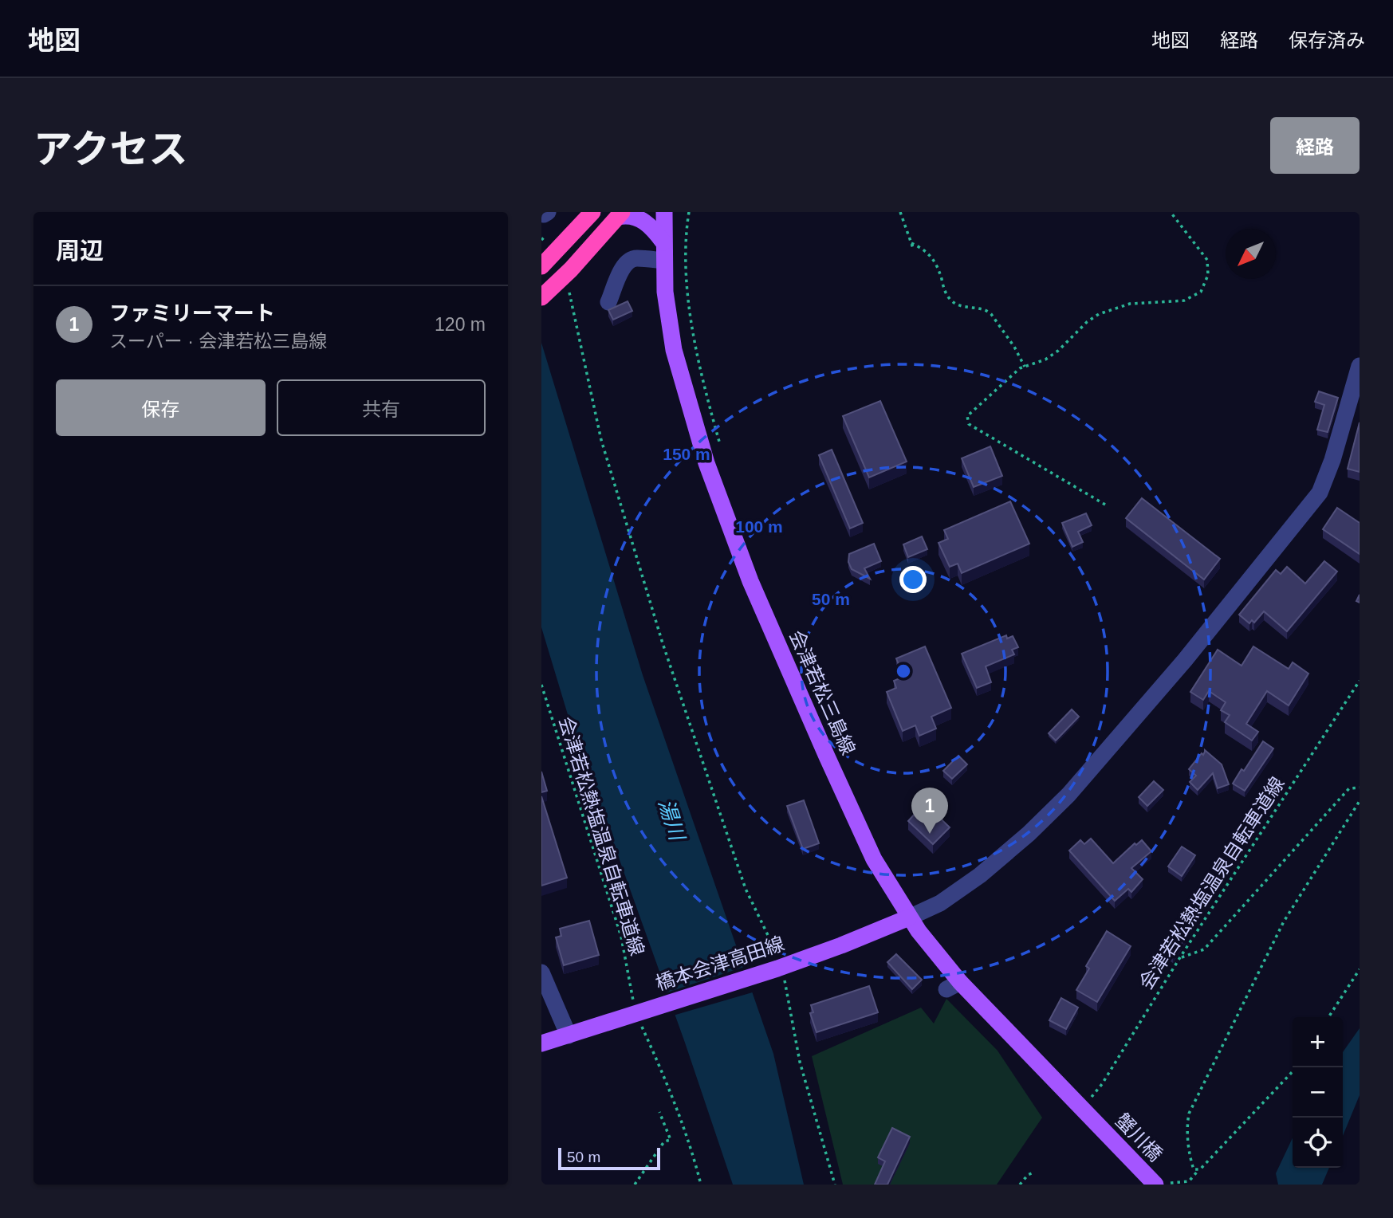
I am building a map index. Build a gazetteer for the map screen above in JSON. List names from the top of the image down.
{
  "streets": {
    "main road": ["会津若松三島線", "橋本会津高田線", "蟹川橋"],
    "path": ["会津若松熱塩温泉自転車道線"]
  },
  "crossings": [
    ["会津若松三島線", "橋本会津高田線"],
    ["会津若松三島線", "蟹川橋"],
    ["会津若松熱塩温泉自転車道線", "橋本会津高田線"]
  ],
  "water": ["湯川"],
  "scale_bar": "50 m",
  "north": "bottom left",
  "page": {
    "header": "地図",
    "nav": ["地図", "経路", "保存済み"],
    "title": "アクセス",
    "buttons": [
      "経路",
      ["保存", "共有"]
    ],
    "heading": "周辺",
    "list": [
      {
        "mark": "1",
        "name": "ファミリーマート",
        "note": "スーパー · 会津若松三島線",
        "value": "120 m"
      }
    ],
    "pins": "1",
    "map_buttons": ["+", "−"],
    "scale": "50 m"
  },
  "rings": ["150 m", "100 m", "50 m"]
}
